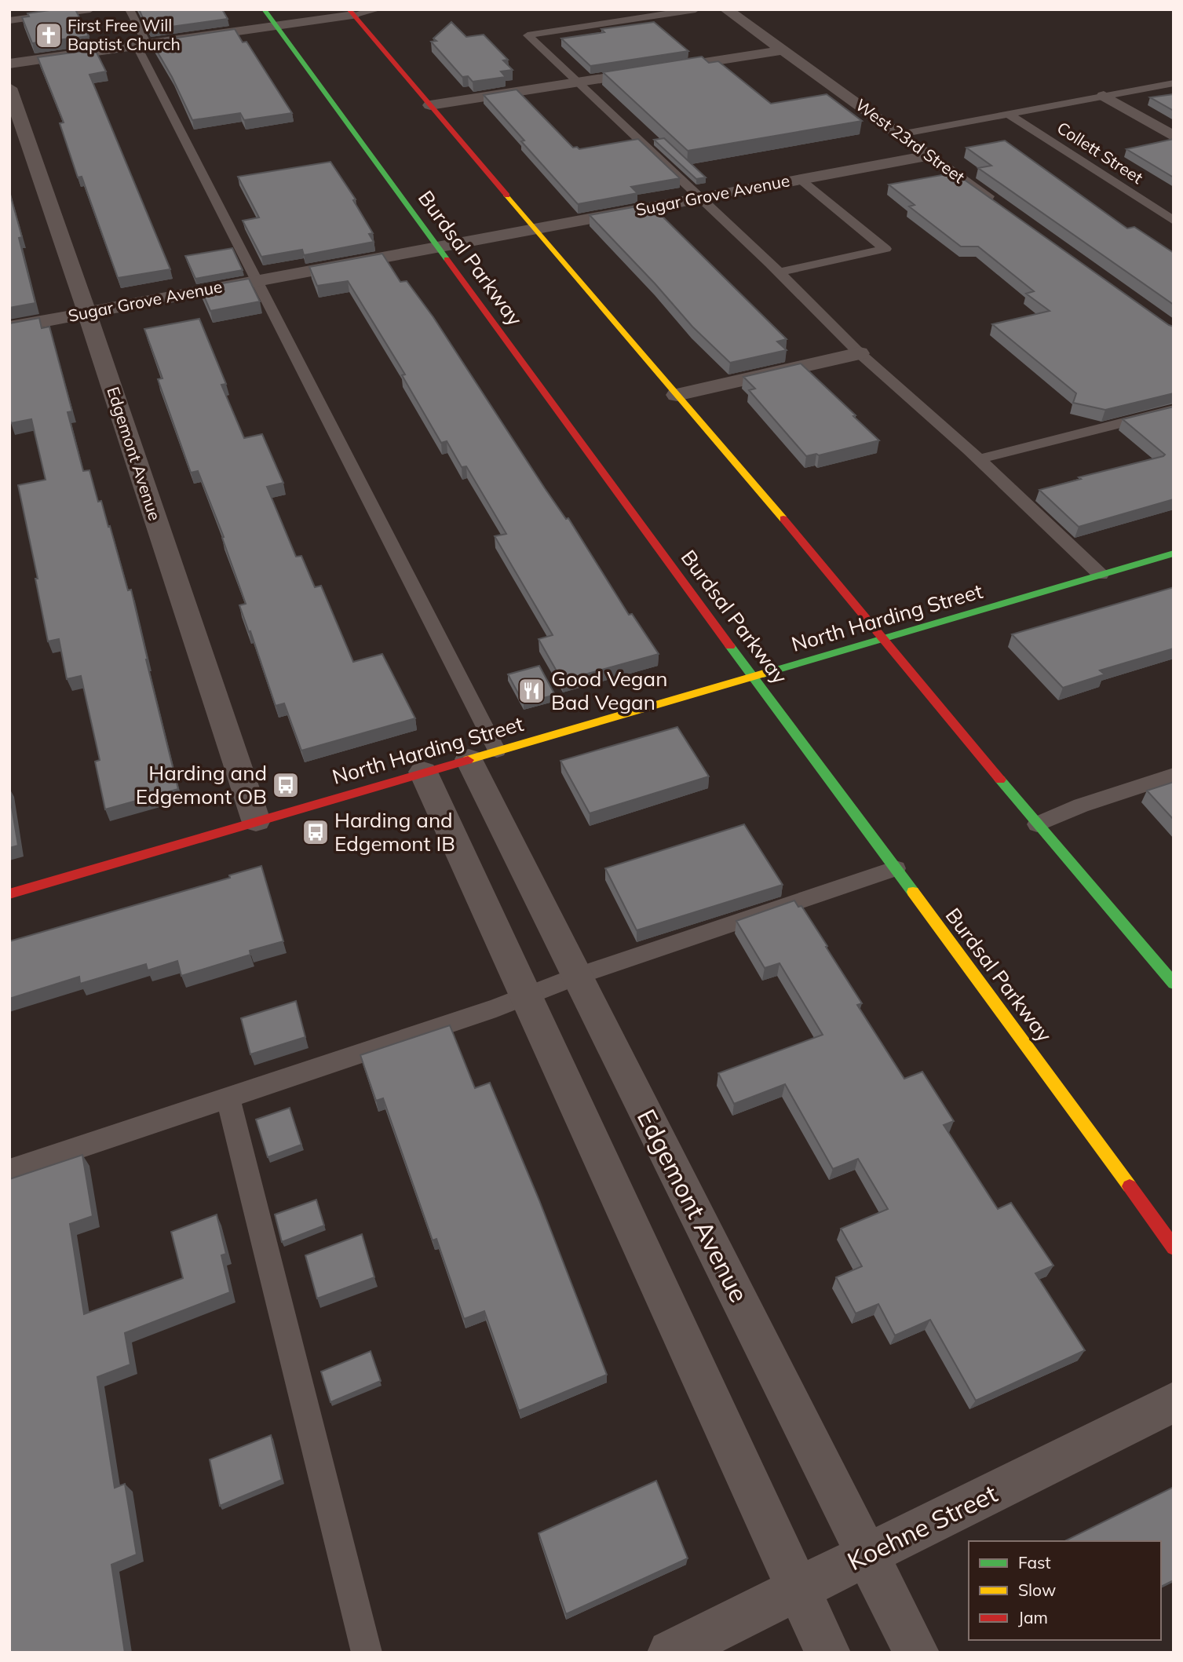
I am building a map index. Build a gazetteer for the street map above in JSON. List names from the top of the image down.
{
  "streets": {
    "street": [
      "West 23rd Street",
      "Sugar Grove Avenue",
      "Burdsal Parkway",
      "Edgemont Avenue",
      "North Harding Street",
      "Koehne Street"
    ],
    "lane": ["Collett Street"]
  },
  "crossings": [
    ["West 23rd Street", "Sugar Grove Avenue"],
    ["Sugar Grove Avenue", "Burdsal Parkway"],
    ["Sugar Grove Avenue", "Edgemont Avenue"],
    ["Burdsal Parkway", "North Harding Street"],
    ["Edgemont Avenue", "North Harding Street"],
    ["Edgemont Avenue", "Koehne Street"]
  ],
  "places": {
    "church": ["First Free Will Baptist Church"],
    "restaurant": ["Good Vegan Bad Vegan"],
    "bus stop": ["Harding and Edgemont OB", "Harding and Edgemont IB"]
  },
  "legend": ["Fast", "Slow", "Jam"]
}
